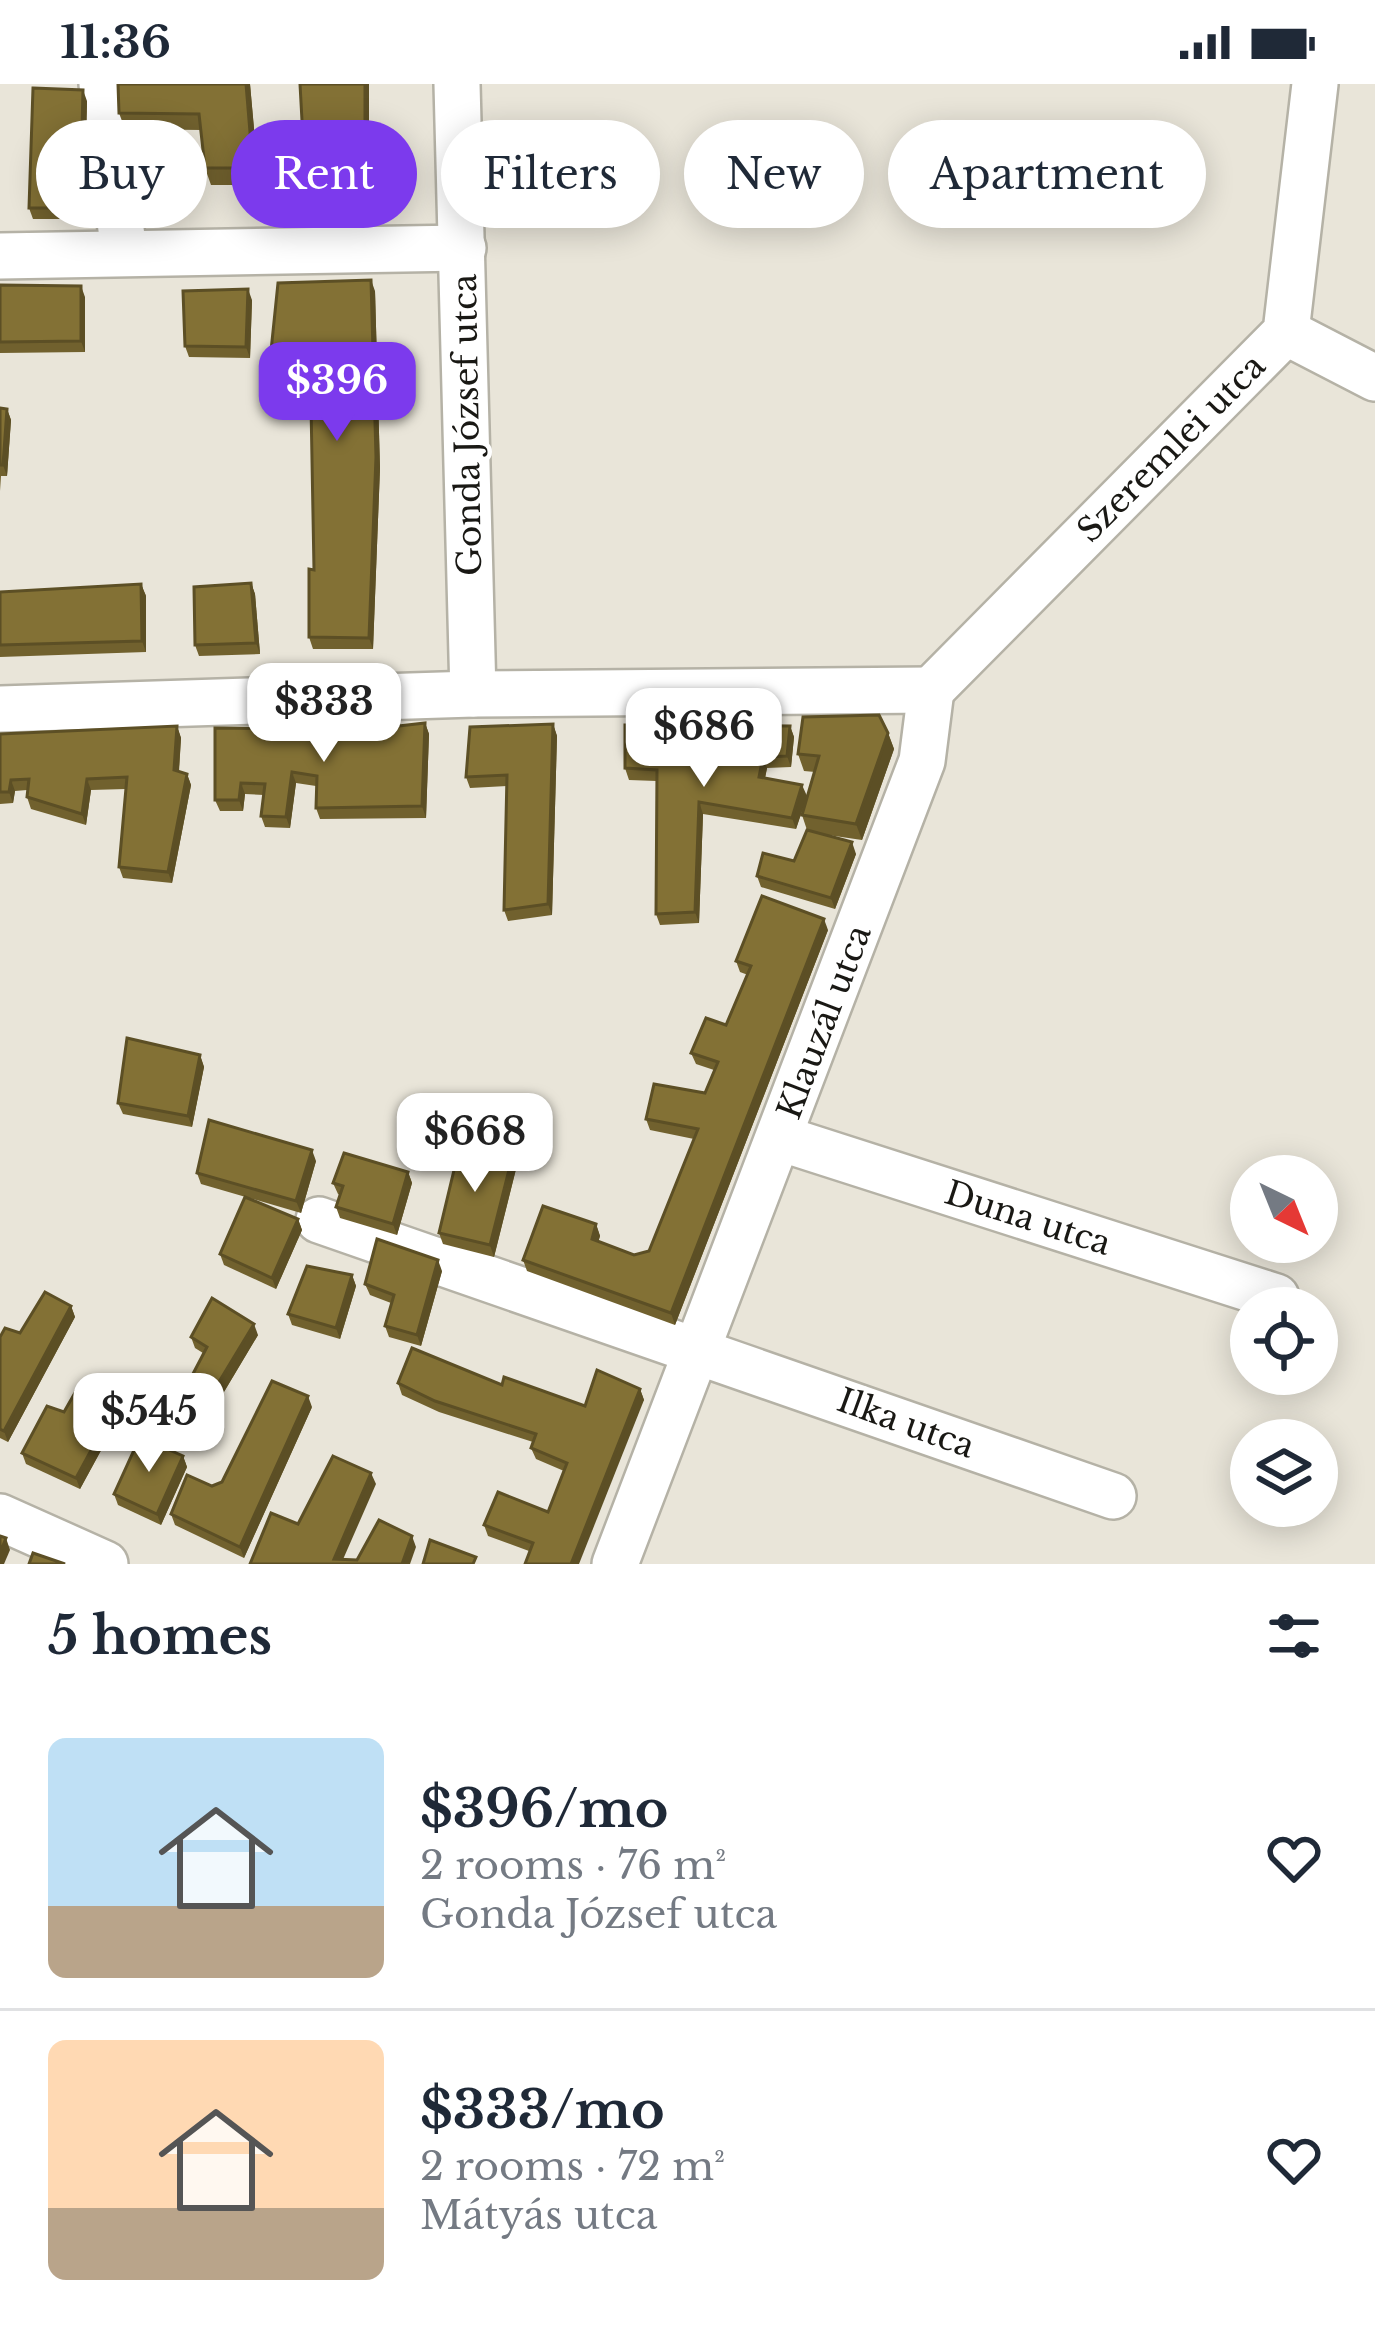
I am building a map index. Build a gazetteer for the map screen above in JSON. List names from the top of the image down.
{
  "streets": {
    "street": [
      "Gonda József utca",
      "Szeremlei utca",
      "Klauzál utca",
      "Duna utca",
      "Ilka utca"
    ]
  },
  "crossings": [
    ["Szeremlei utca", "Klauzál utca"],
    ["Klauzál utca", "Duna utca"],
    ["Klauzál utca", "Ilka utca"]
  ],
  "north": "bottom right",
  "page": {
    "status": "11:36",
    "chip": [
      "Buy",
      "Rent",
      "Filters",
      "New",
      "Apartment"
    ],
    "price": [
      "$396",
      "$333",
      "$686",
      "$668",
      "$545"
    ],
    "heading": "5 homes",
    "list": [
      {
        "name": "$396/mo",
        "note": "2 rooms · 76 m² · Gonda József utca"
      },
      {
        "name": "$333/mo",
        "note": "2 rooms · 72 m² · Mátyás utca"
      }
    ]
  }
}
